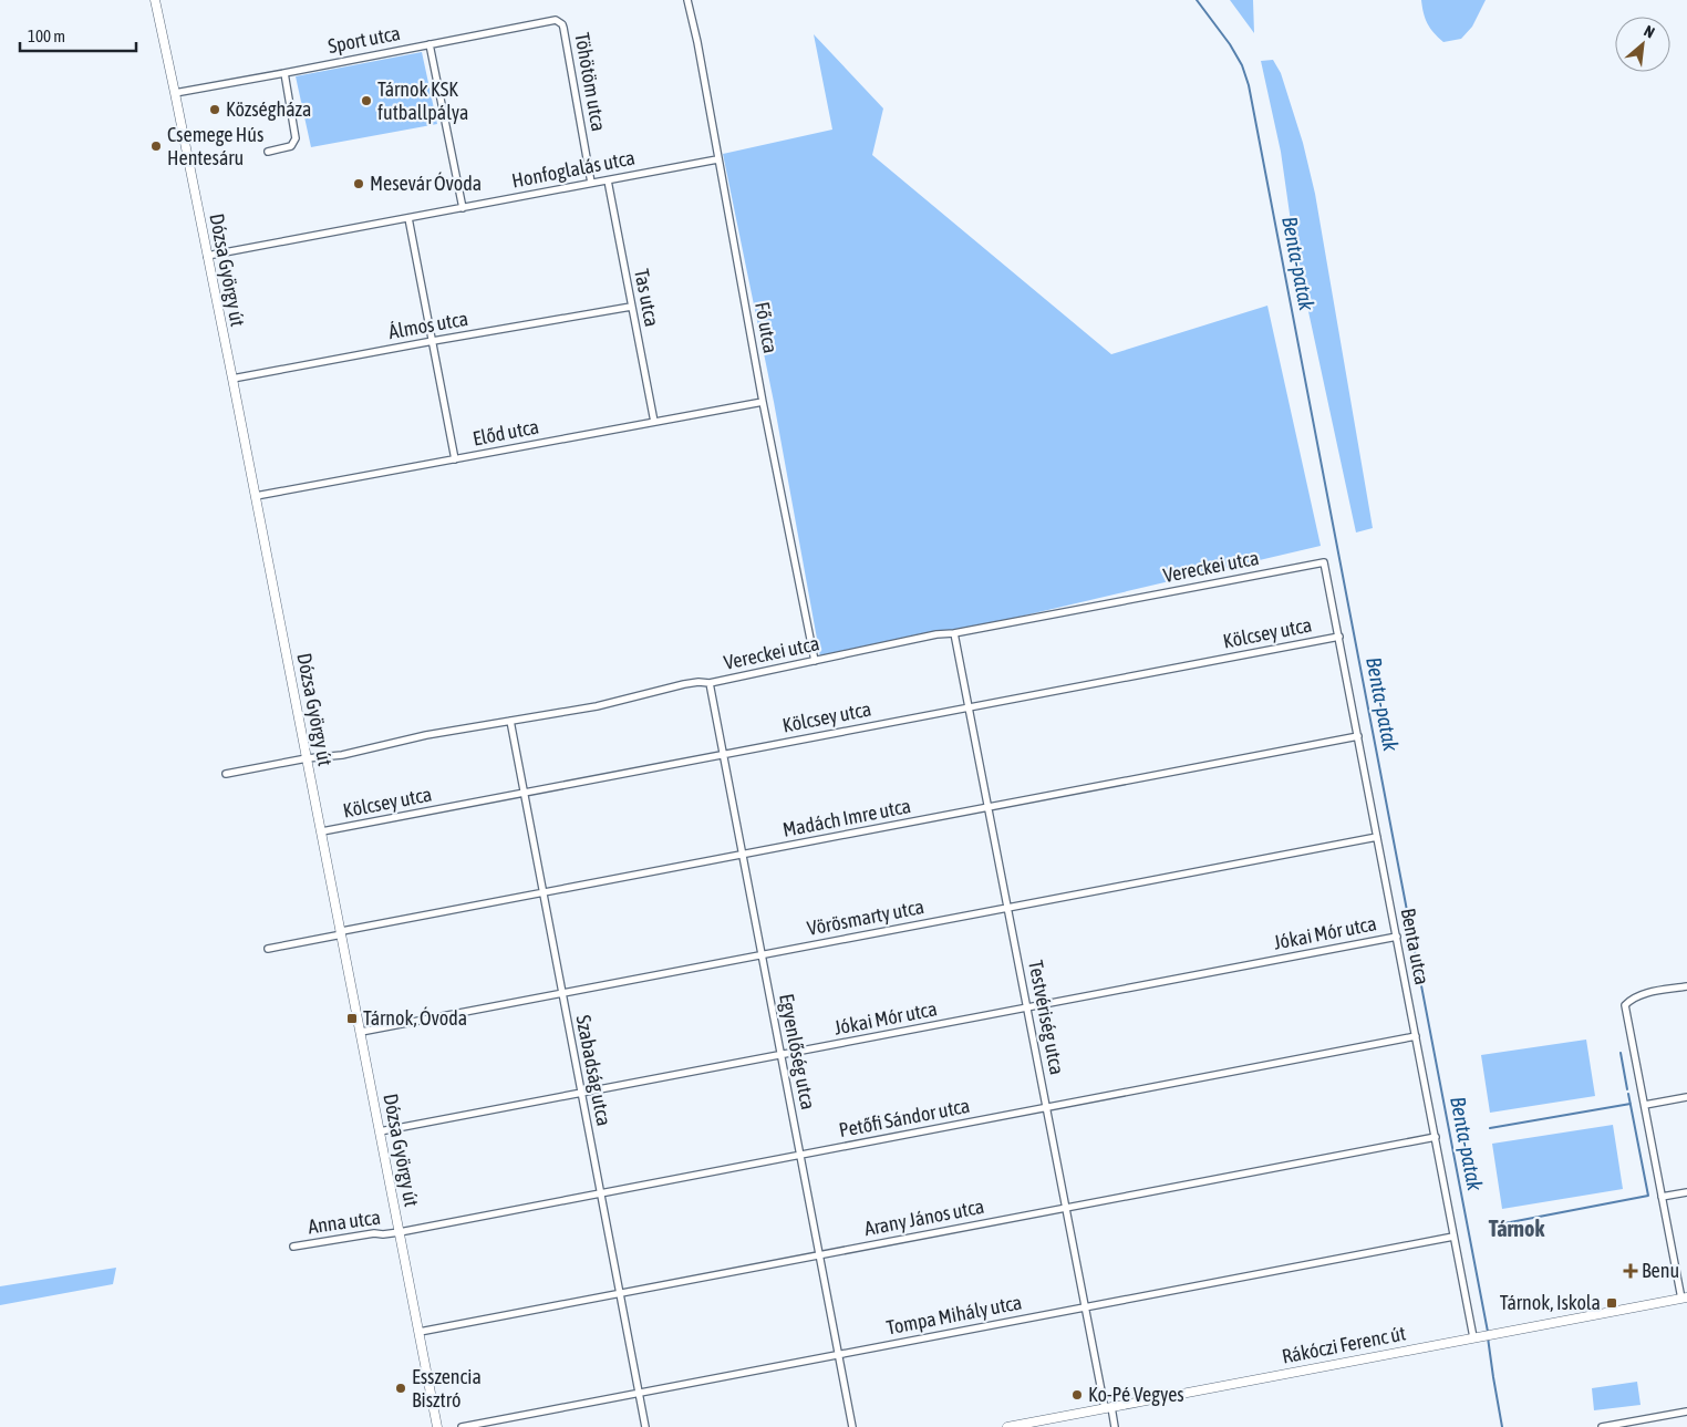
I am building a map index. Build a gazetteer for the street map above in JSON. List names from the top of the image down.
{
  "streets": {
    "street": [
      "Sport utca",
      "Töhötöm utca",
      "Honfoglalás utca",
      "Dózsa György út",
      "Tas utca",
      "Álmos utca",
      "Fő utca",
      "Előd utca",
      "Vereckei utca",
      "Kölcsey utca",
      "Madách Imre utca",
      "Vörösmarty utca",
      "Jókai Mór utca",
      "Benta utca",
      "Testvériség utca",
      "Egyenlőség utca",
      "Szabadság utca",
      "Petőfi Sándor utca",
      "Arany János utca",
      "Anna utca",
      "Tompa Mihály utca",
      "Rákóczi Ferenc út"
    ]
  },
  "crossings": [
    ["Sport utca", "Töhötöm utca"],
    ["Sport utca", "Dózsa György út"],
    ["Töhötöm utca", "Honfoglalás utca"],
    ["Honfoglalás utca", "Dózsa György út"],
    ["Honfoglalás utca", "Tas utca"],
    ["Honfoglalás utca", "Fő utca"],
    ["Dózsa György út", "Álmos utca"],
    ["Dózsa György út", "Előd utca"],
    ["Dózsa György út", "Vereckei utca"],
    ["Dózsa György út", "Kölcsey utca"],
    ["Dózsa György út", "Madách Imre utca"],
    ["Dózsa György út", "Vörösmarty utca"],
    ["Dózsa György út", "Jókai Mór utca"],
    ["Dózsa György út", "Petőfi Sándor utca"],
    ["Dózsa György út", "Arany János utca"],
    ["Dózsa György út", "Anna utca"],
    ["Tas utca", "Álmos utca"],
    ["Tas utca", "Előd utca"],
    ["Fő utca", "Előd utca"],
    ["Fő utca", "Vereckei utca"],
    ["Vereckei utca", "Benta utca"],
    ["Vereckei utca", "Testvériség utca"],
    ["Vereckei utca", "Egyenlőség utca"],
    ["Vereckei utca", "Szabadság utca"],
    ["Kölcsey utca", "Benta utca"],
    ["Kölcsey utca", "Testvériség utca"],
    ["Kölcsey utca", "Egyenlőség utca"],
    ["Kölcsey utca", "Szabadság utca"],
    ["Madách Imre utca", "Benta utca"],
    ["Madách Imre utca", "Testvériség utca"],
    ["Madách Imre utca", "Egyenlőség utca"],
    ["Madách Imre utca", "Szabadság utca"],
    ["Vörösmarty utca", "Benta utca"],
    ["Vörösmarty utca", "Testvériség utca"],
    ["Vörösmarty utca", "Egyenlőség utca"],
    ["Vörösmarty utca", "Szabadság utca"],
    ["Jókai Mór utca", "Benta utca"],
    ["Jókai Mór utca", "Testvériség utca"],
    ["Jókai Mór utca", "Egyenlőség utca"],
    ["Jókai Mór utca", "Szabadság utca"],
    ["Benta utca", "Petőfi Sándor utca"],
    ["Benta utca", "Arany János utca"],
    ["Benta utca", "Tompa Mihály utca"],
    ["Benta utca", "Rákóczi Ferenc út"],
    ["Testvériség utca", "Petőfi Sándor utca"],
    ["Testvériség utca", "Arany János utca"],
    ["Testvériség utca", "Tompa Mihály utca"],
    ["Testvériség utca", "Rákóczi Ferenc út"],
    ["Egyenlőség utca", "Petőfi Sándor utca"],
    ["Egyenlőség utca", "Arany János utca"],
    ["Egyenlőség utca", "Tompa Mihály utca"],
    ["Szabadság utca", "Petőfi Sándor utca"],
    ["Szabadság utca", "Arany János utca"],
    ["Szabadság utca", "Tompa Mihály utca"],
    ["Petőfi Sándor utca", "Anna utca"]
  ],
  "districts": ["Tárnok"],
  "water": ["Benta-patak"],
  "places": {
    "other": [
      "Tárnok KSK futballpálya",
      "Községháza",
      "Csemege Hús Hentesáru",
      "Mesevár Óvoda",
      "Esszencia Bisztró",
      "Ko-Pé Vegyes"
    ],
    "transit": ["Tárnok, Óvoda", "Tárnok, Iskola"],
    "health": ["Benu"]
  },
  "scale_bar": "100 m",
  "north": "top right"
}
